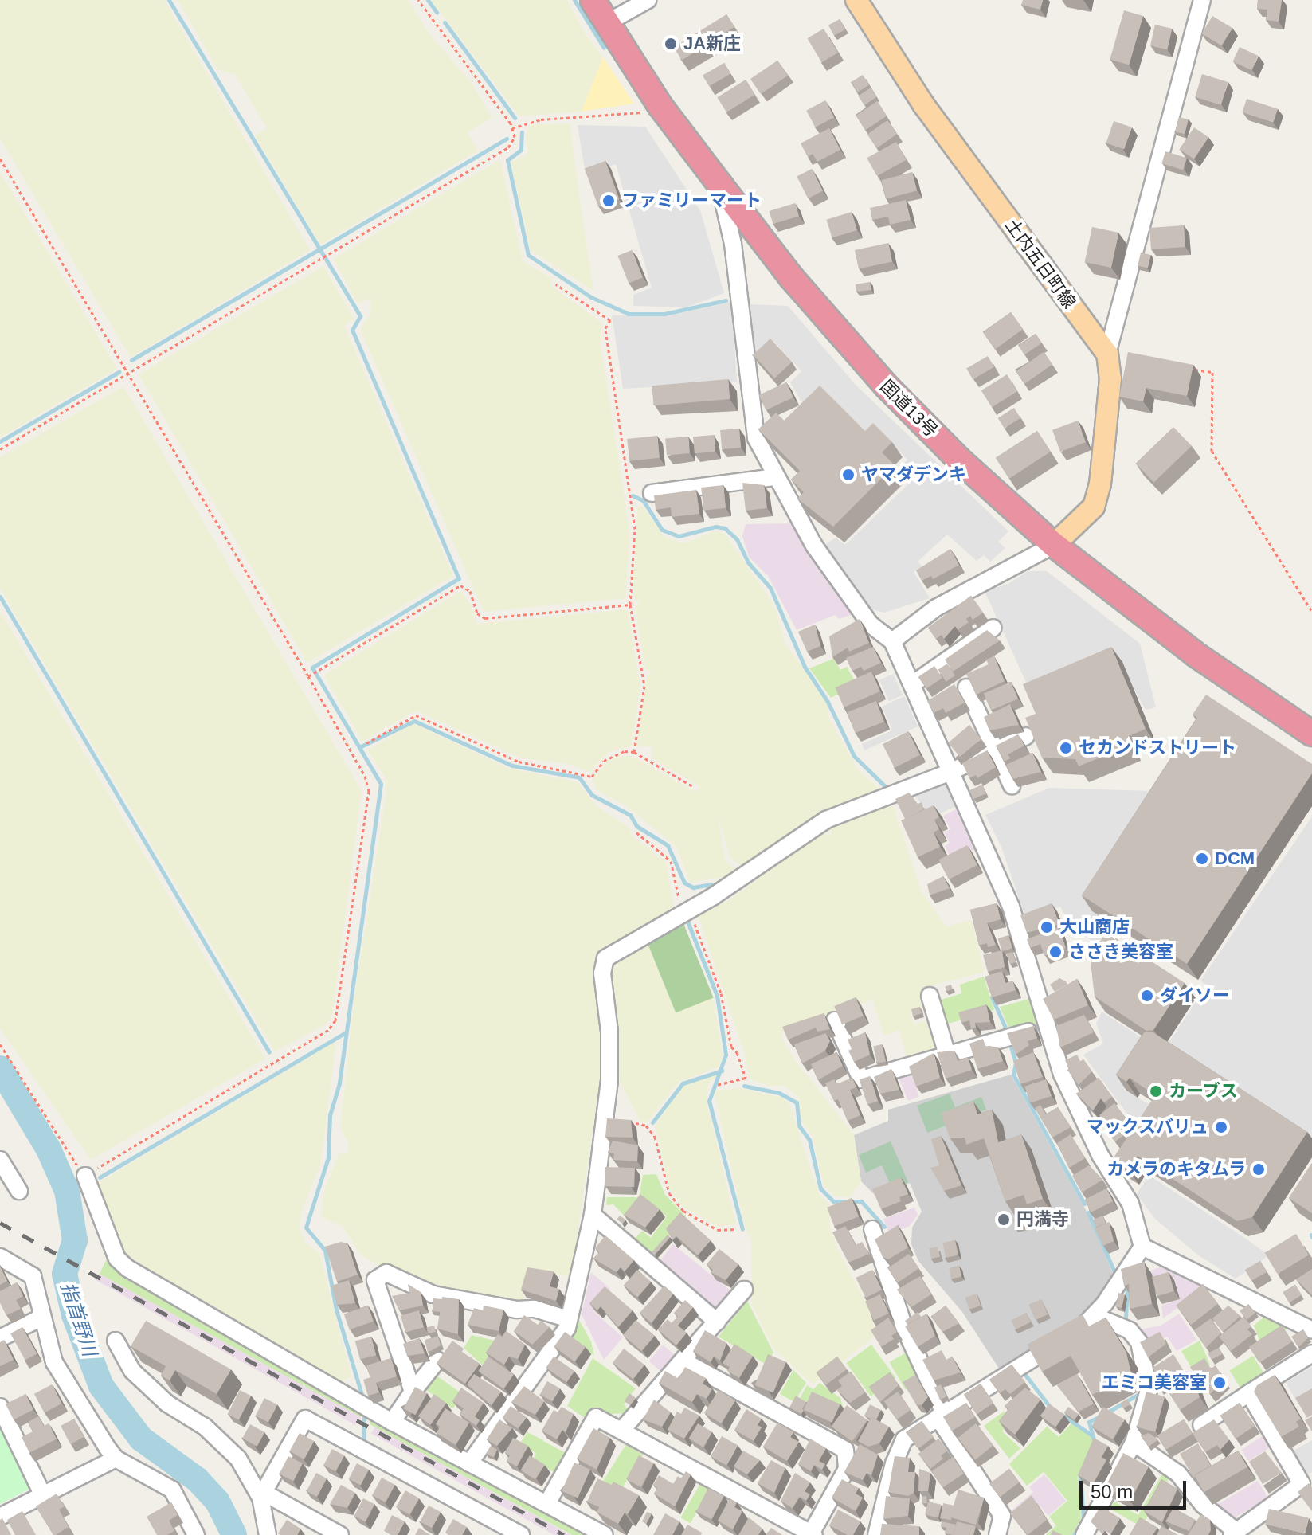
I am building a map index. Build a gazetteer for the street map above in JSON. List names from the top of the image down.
{
  "streets": {
    "highway": ["国道13号"],
    "main road": ["土内五日町線"]
  },
  "water": ["指首野川"],
  "places": [
    "JA新庄",
    "ファミリーマート",
    "ヤマダデンキ",
    "セカンドストリート",
    "DCM",
    "大山商店",
    "ささき美容室",
    "ダイソー",
    "カーブス",
    "マックスバリュ",
    "カメラのキタムラ",
    "円満寺",
    "エミコ美容室"
  ],
  "scale_bar": "50 m"
}
